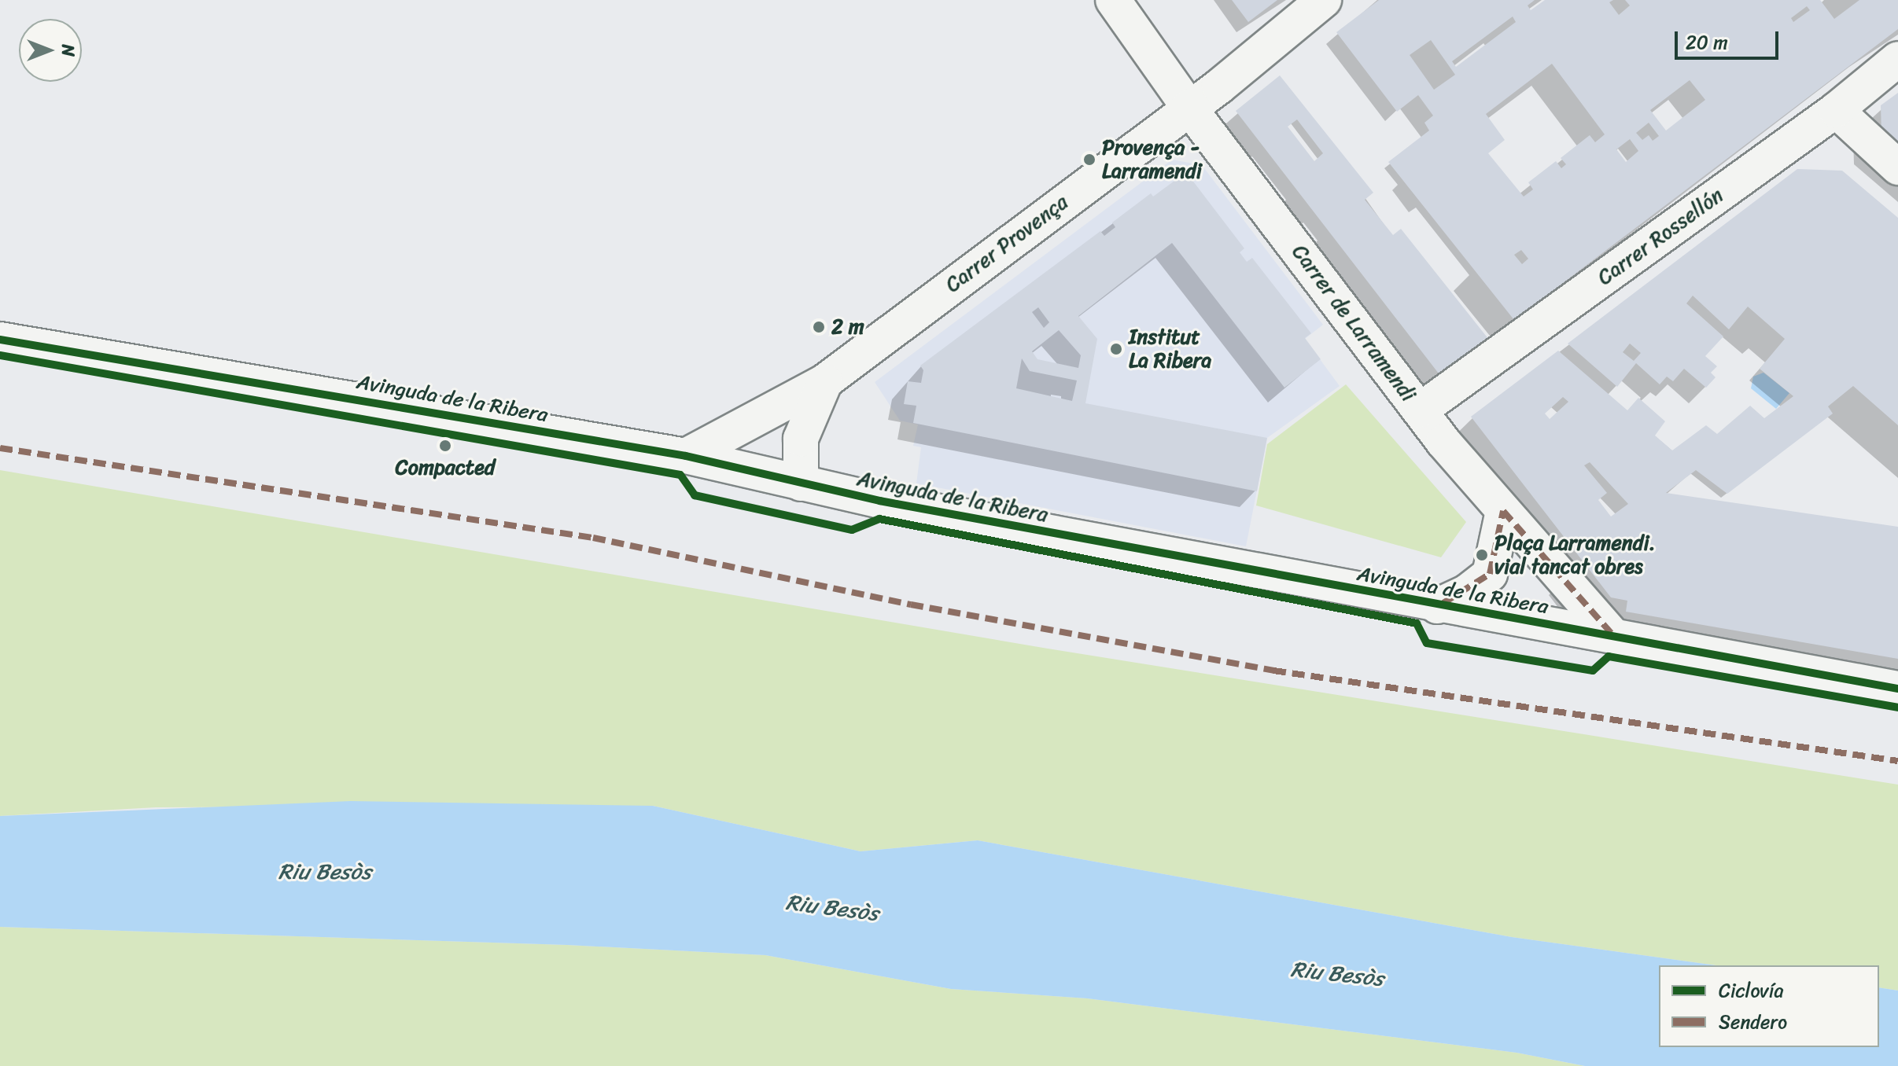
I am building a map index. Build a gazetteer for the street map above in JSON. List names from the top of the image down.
{
  "streets": {
    "street": [
      "Carrer Rossellón",
      "Carrer Provença",
      "Carrer de Larramendi",
      "Avinguda de la Ribera"
    ]
  },
  "crossings": [
    ["Carrer Rossellón", "Carrer de Larramendi"],
    ["Carrer Provença", "Carrer de Larramendi"],
    ["Carrer Provença", "Avinguda de la Ribera"],
    ["Carrer de Larramendi", "Avinguda de la Ribera"]
  ],
  "water": ["Riu Besòs"],
  "places": [
    "Provença - Larramendi",
    "2 m",
    "Institut La Ribera",
    "Compacted",
    "Plaça Larramendi. vial tancat obres"
  ],
  "legend": ["Ciclovía", "Sendero"],
  "scale_bar": "20 m",
  "north": "right"
}
